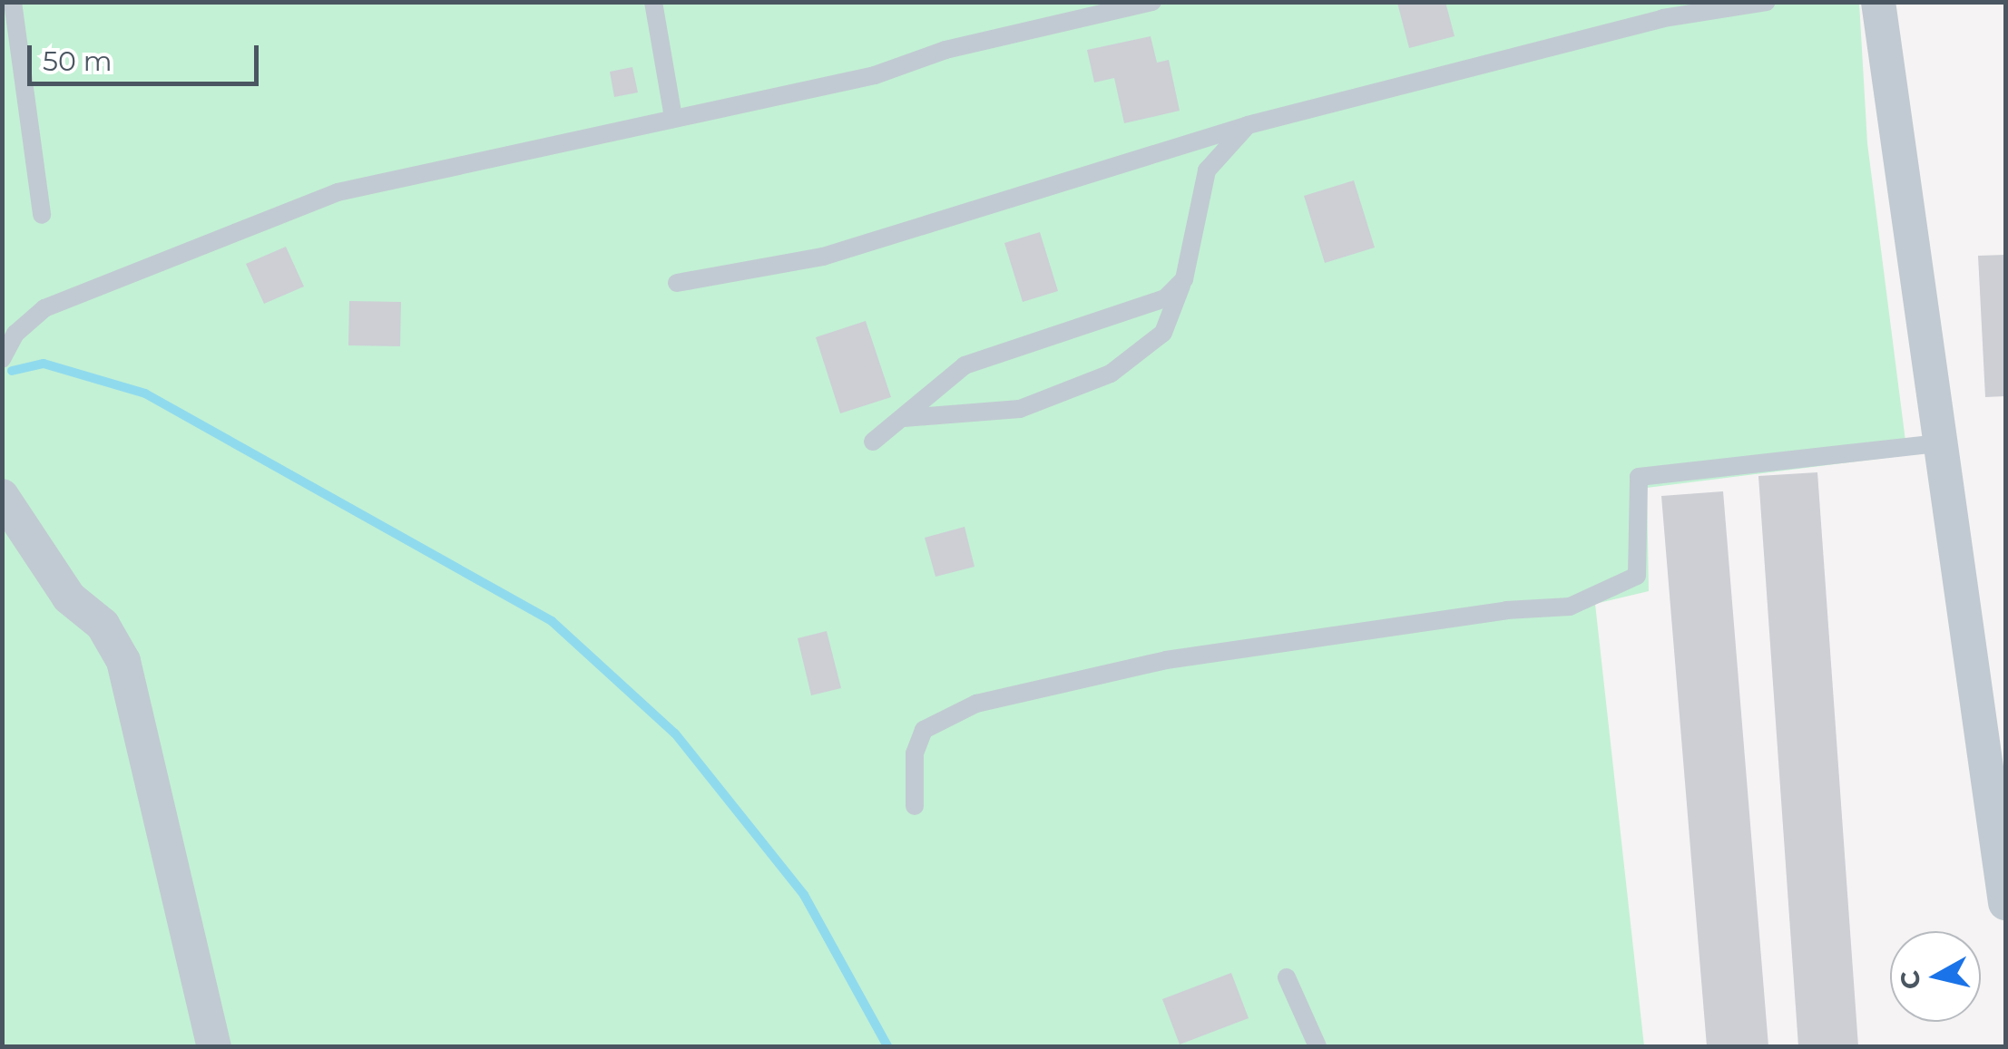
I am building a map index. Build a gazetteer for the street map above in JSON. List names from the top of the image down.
{
  "scale_bar": "50 m",
  "north": "left"
}
